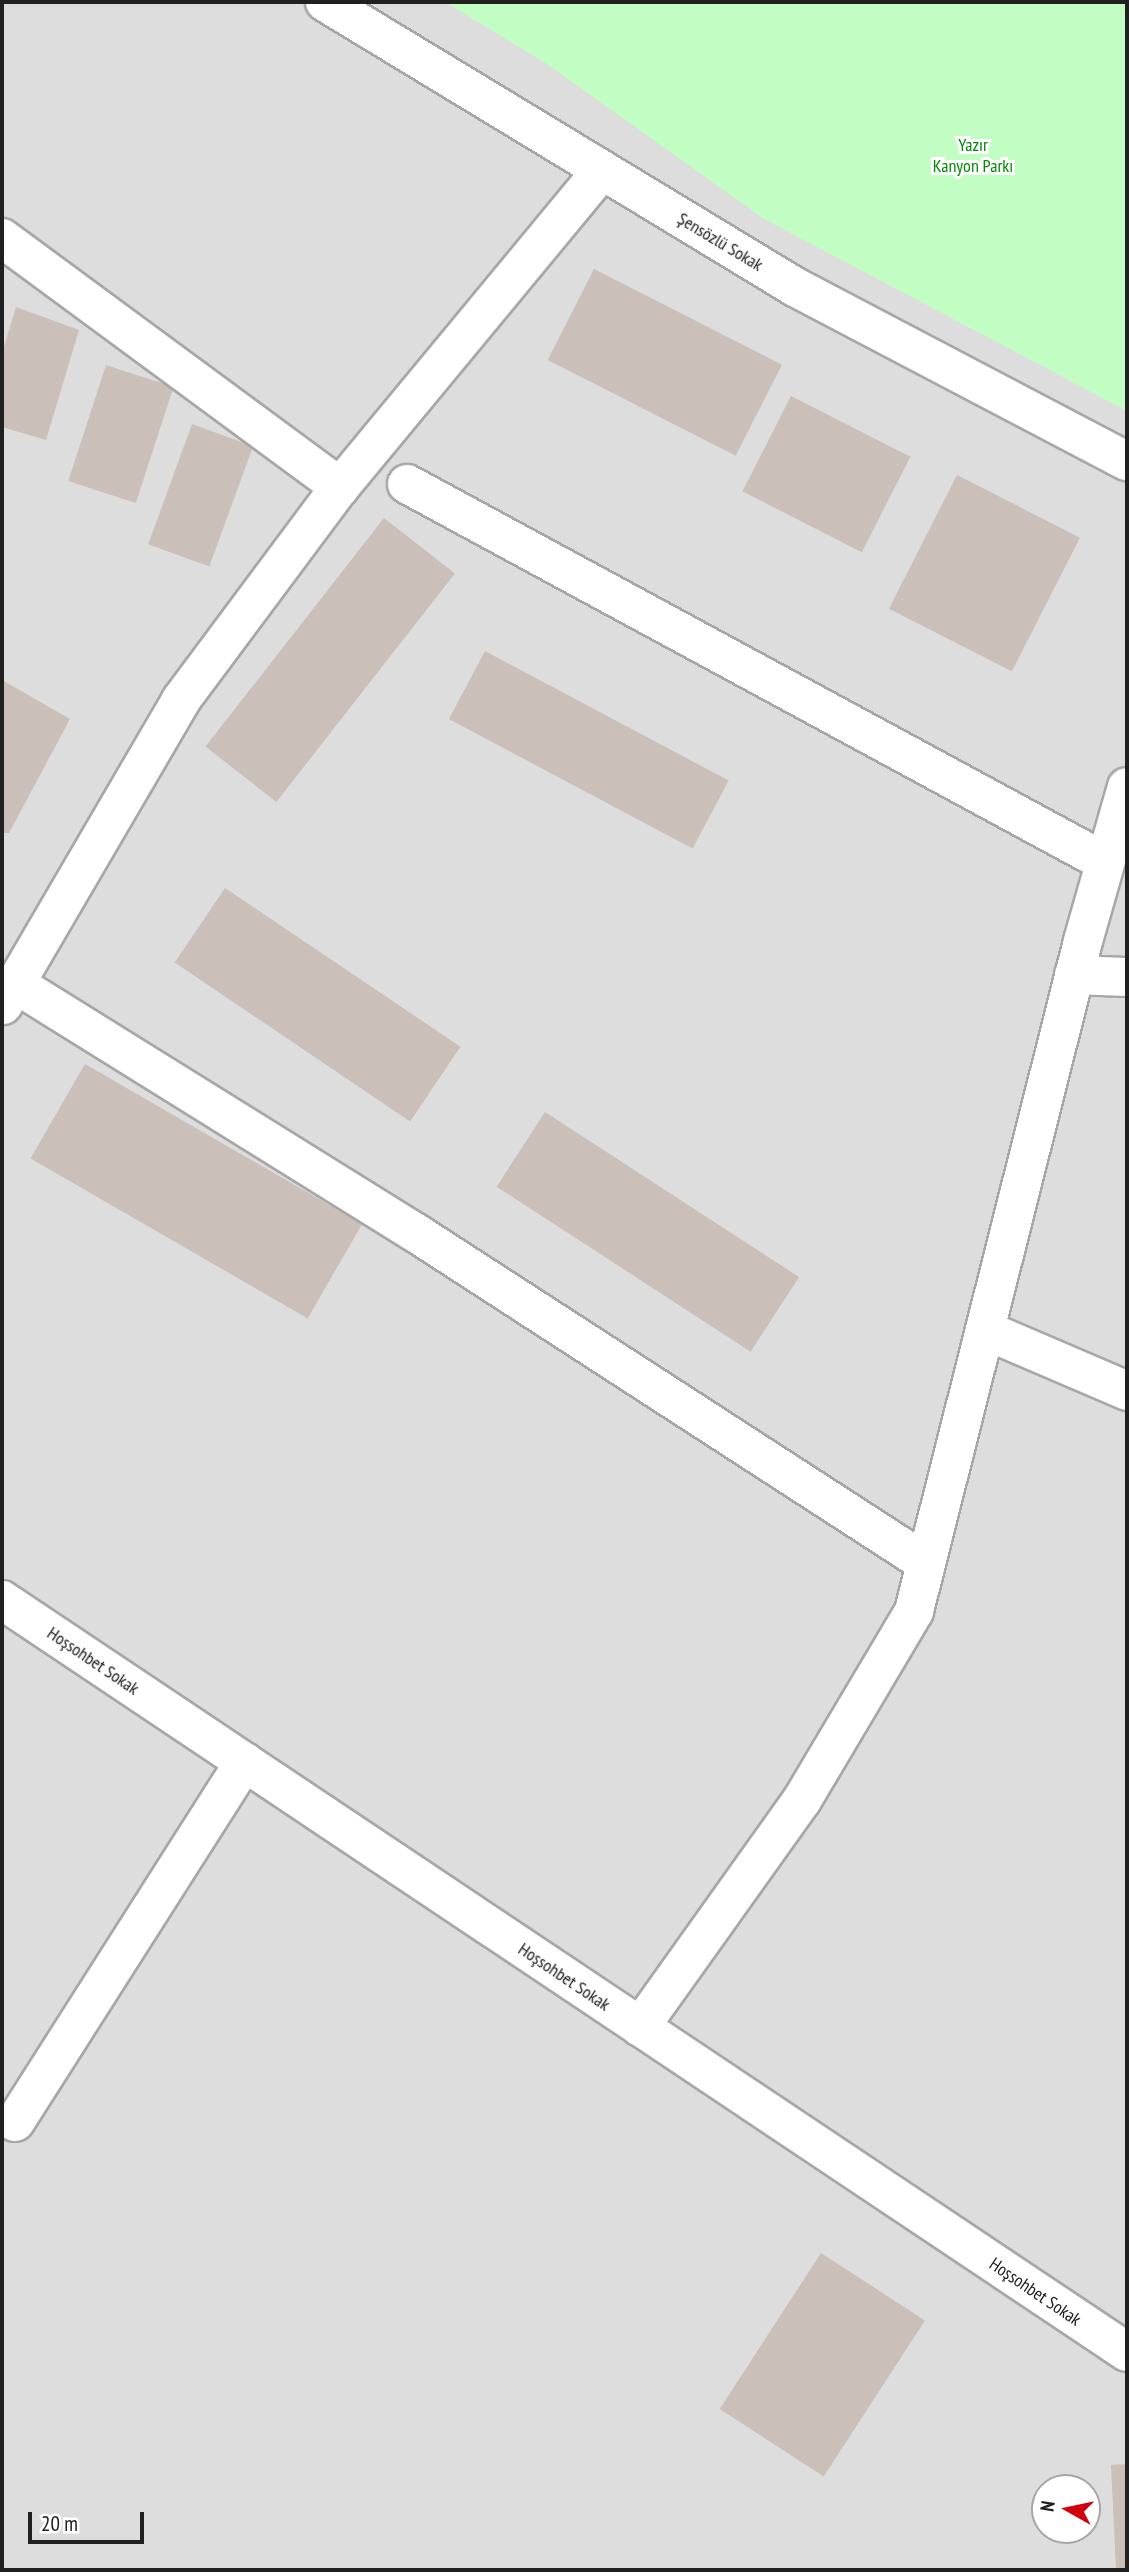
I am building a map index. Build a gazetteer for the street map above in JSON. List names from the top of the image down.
{
  "streets": {
    "street": ["Şensözlü Sokak", "Hoşsohbet Sokak"]
  },
  "parks": ["Yazır Kanyon Parkı"],
  "scale_bar": "20 m",
  "north": "left"
}
